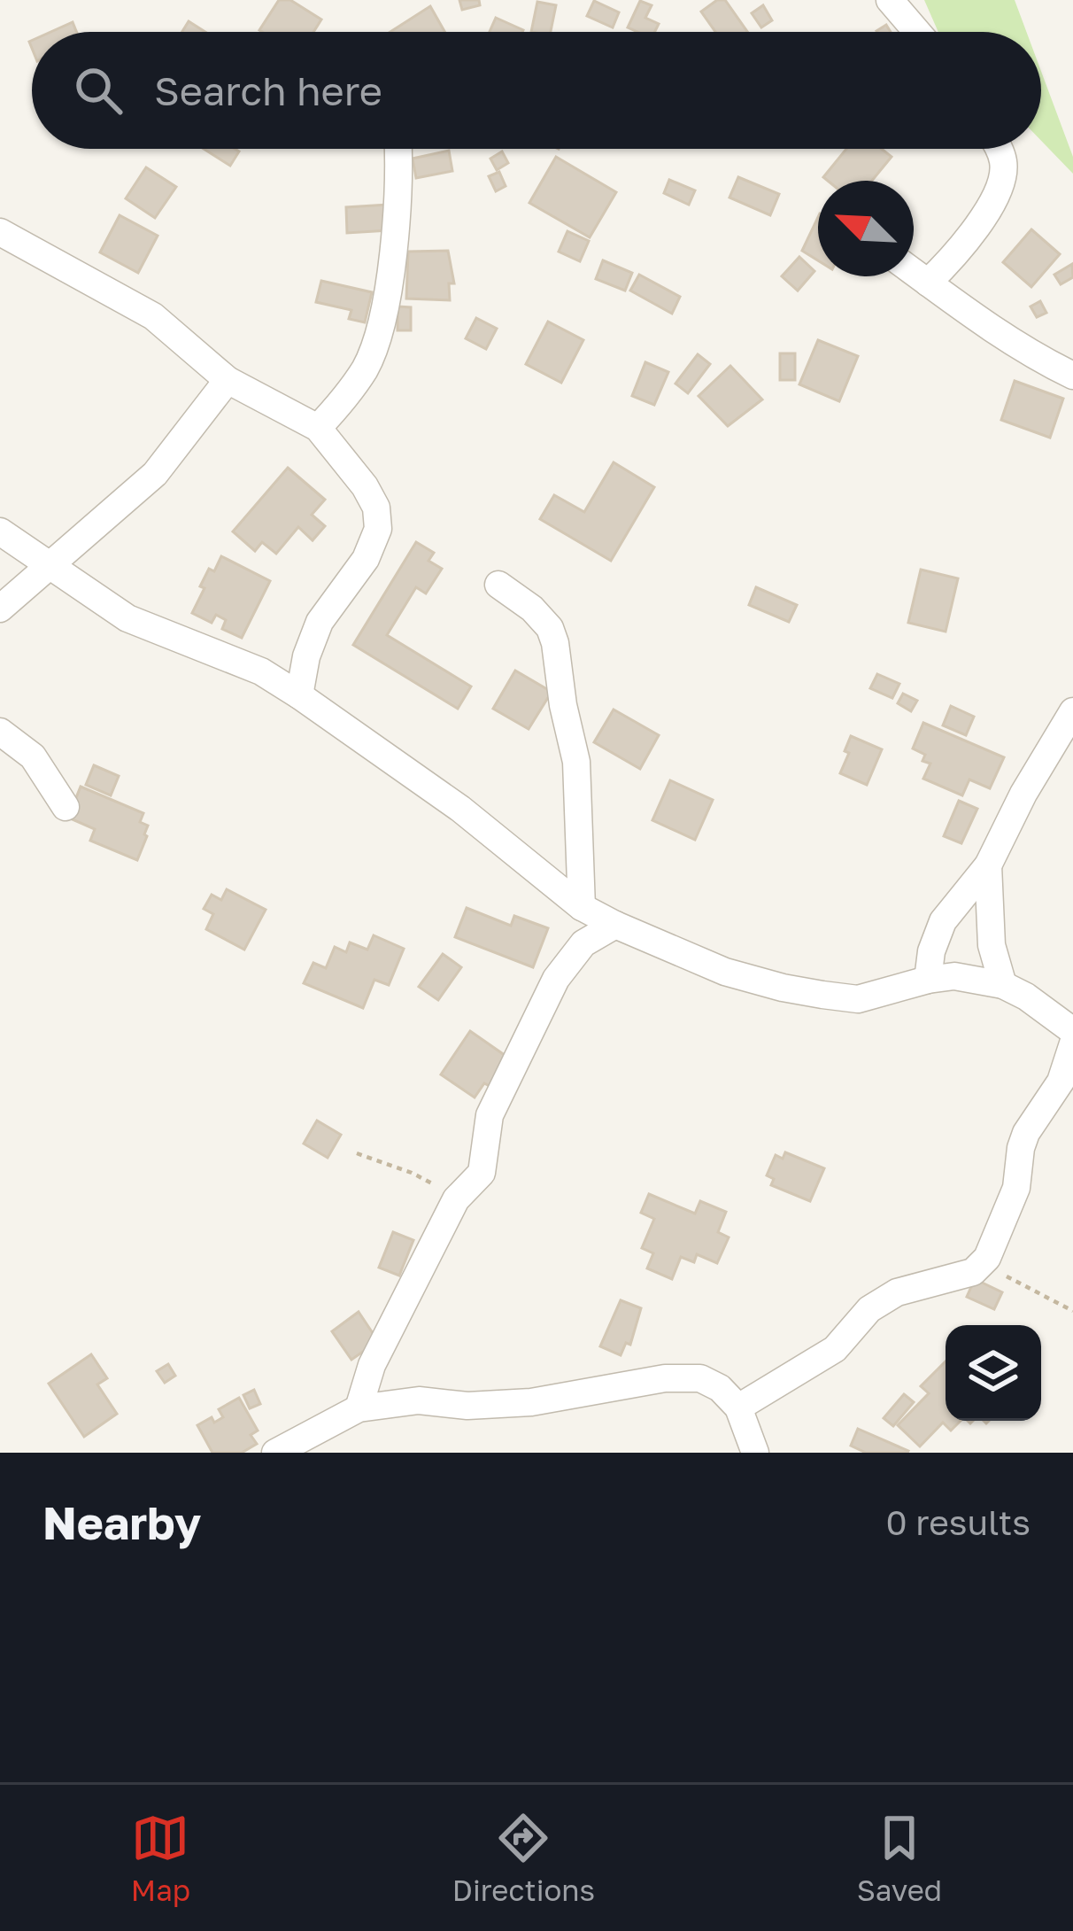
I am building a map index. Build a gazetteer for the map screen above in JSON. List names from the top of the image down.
{
  "north": "top left",
  "page": {
    "search": "Search here",
    "heading": ["Nearby", "0 results"],
    "nav": ["Map", "Directions", "Saved"]
  }
}
